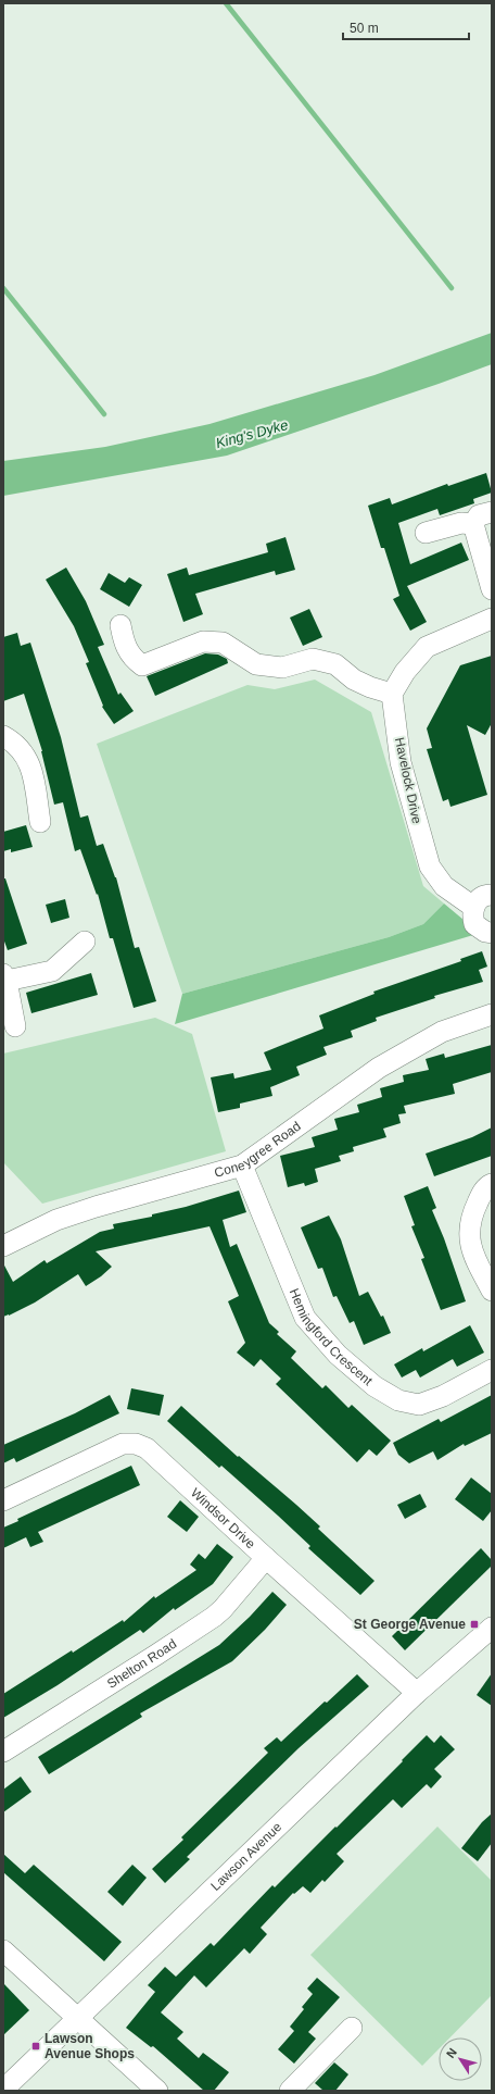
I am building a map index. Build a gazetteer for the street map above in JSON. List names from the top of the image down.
{
  "streets": {
    "street": [
      "Havelock Drive",
      "Coneygree Road",
      "Hemingford Crescent",
      "Windsor Drive",
      "Shelton Road",
      "Lawson Avenue"
    ]
  },
  "crossings": [
    ["Coneygree Road", "Hemingford Crescent"],
    ["Windsor Drive", "Shelton Road"],
    ["Windsor Drive", "Lawson Avenue"]
  ],
  "water": ["King's Dyke"],
  "places": {
    "transit": ["St George Avenue", "Lawson Avenue Shops"]
  },
  "scale_bar": "50 m",
  "north": "top left"
}
